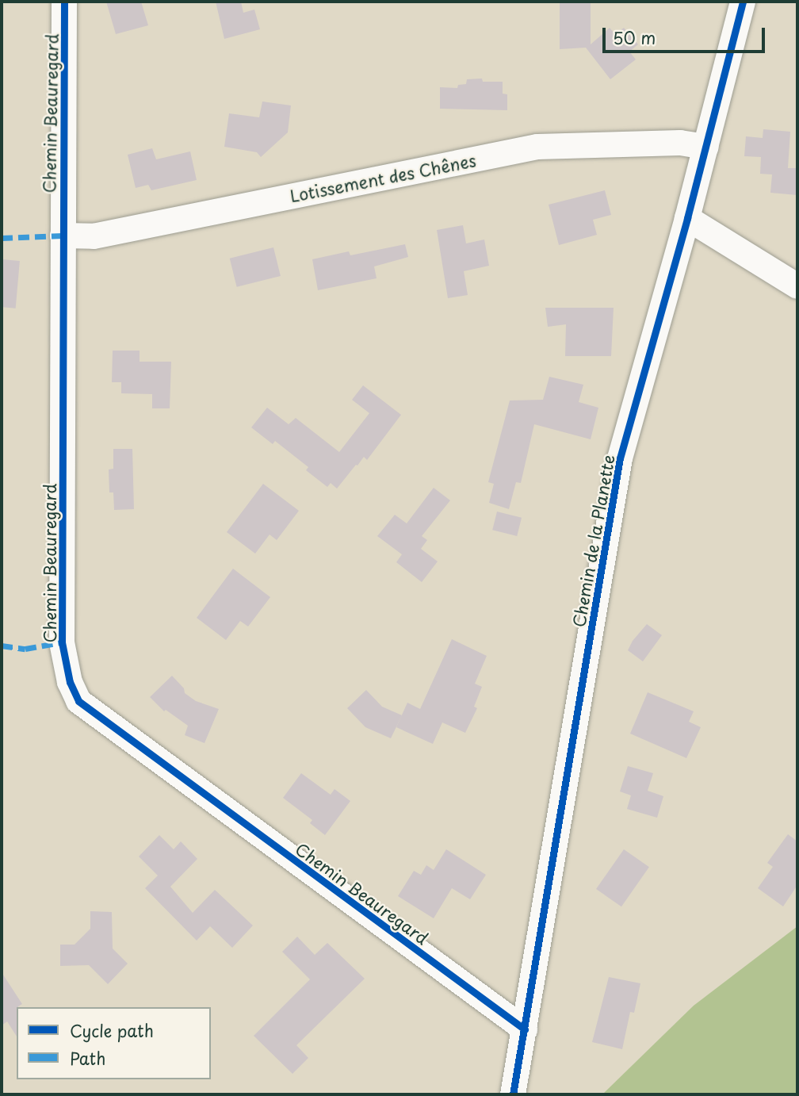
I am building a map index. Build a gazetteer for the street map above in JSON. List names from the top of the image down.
{
  "streets": {
    "street": ["Chemin Beauregard", "Lotissement des Chênes", "Chemin de la Planette"]
  },
  "crossings": [
    ["Chemin Beauregard", "Lotissement des Chênes"],
    ["Chemin Beauregard", "Chemin de la Planette"],
    ["Lotissement des Chênes", "Chemin de la Planette"]
  ],
  "legend": ["Cycle path", "Path"],
  "scale_bar": "50 m"
}
